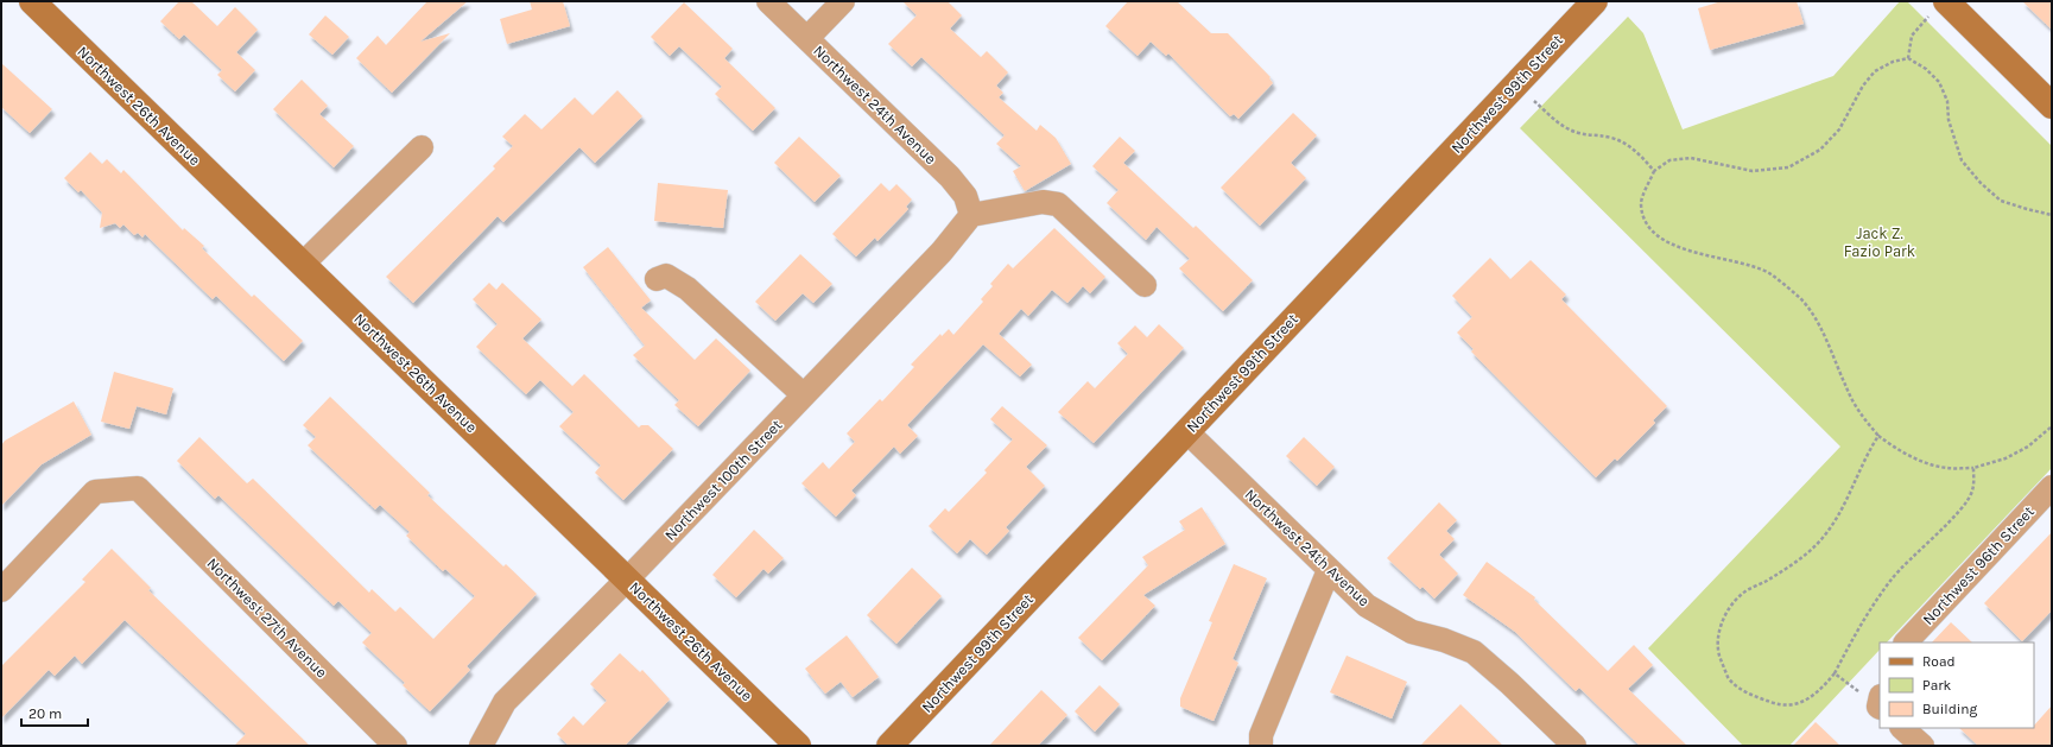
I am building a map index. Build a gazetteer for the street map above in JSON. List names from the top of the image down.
{
  "streets": {
    "street": [
      "Northwest 99th Street",
      "Northwest 24th Avenue",
      "Northwest 26th Avenue",
      "Northwest 100th Street",
      "Northwest 96th Street",
      "Northwest 27th Avenue"
    ]
  },
  "crossings": [
    ["Northwest 99th Street", "Northwest 24th Avenue"],
    ["Northwest 24th Avenue", "Northwest 100th Street"],
    ["Northwest 26th Avenue", "Northwest 100th Street"]
  ],
  "parks": ["Jack Z. Fazio Park"],
  "legend": ["Road", "Park", "Building"],
  "scale_bar": "20 m"
}
